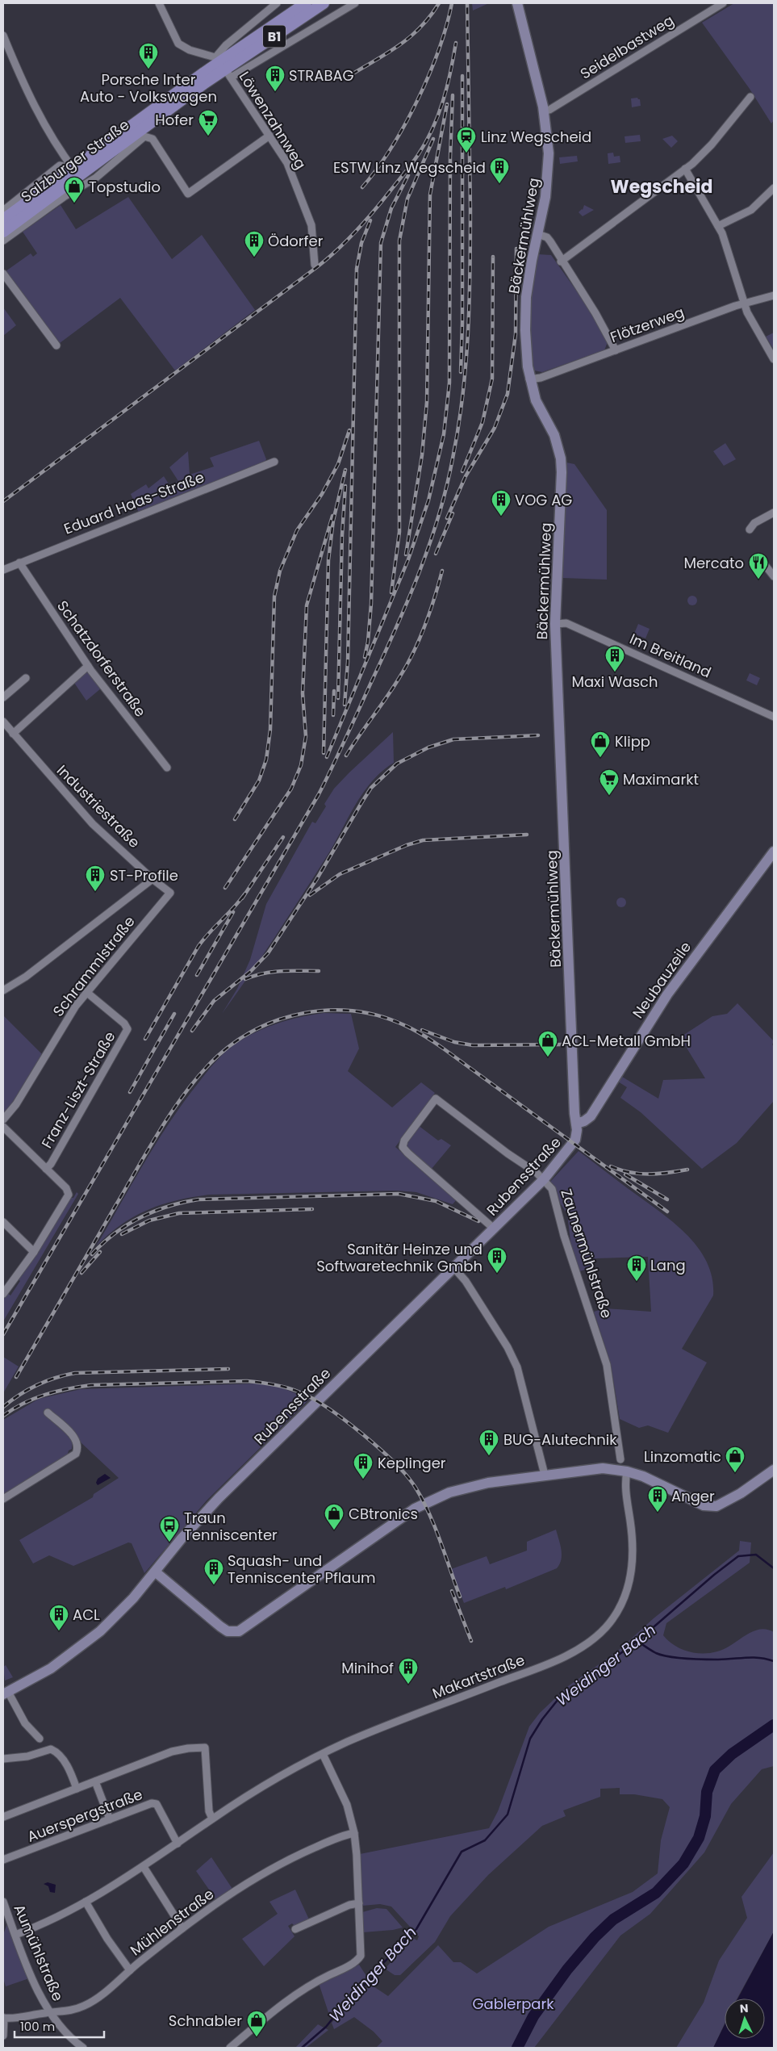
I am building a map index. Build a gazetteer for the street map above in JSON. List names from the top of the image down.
{
  "streets": {
    "main road": ["B1", "Salzburger Straße"],
    "street": [
      "Seidelbastweg",
      "Löwenzahnweg",
      "Bäckermühlweg",
      "Flötzerweg",
      "Eduard Haas-Straße",
      "Im Breitland",
      "Schatzdorferstraße",
      "Industriestraße",
      "Schrammlstraße",
      "Neubauzeile",
      "Franz-Liszt-Straße",
      "Rubensstraße",
      "Zaunermühlstraße",
      "Makartstraße",
      "Auerspergstraße",
      "Mühlenstraße",
      "Aumühlstraße"
    ]
  },
  "crossings": [
    ["Seidelbastweg", "Bäckermühlweg"],
    ["Löwenzahnweg", "Salzburger Straße"],
    ["Bäckermühlweg", "Flötzerweg"],
    ["Bäckermühlweg", "Im Breitland"],
    ["Bäckermühlweg", "Neubauzeile"],
    ["Bäckermühlweg", "Rubensstraße"],
    ["Eduard Haas-Straße", "Schatzdorferstraße"],
    ["Industriestraße", "Schrammlstraße"],
    ["Schrammlstraße", "Franz-Liszt-Straße"],
    ["Neubauzeile", "Rubensstraße"],
    ["Rubensstraße", "Zaunermühlstraße"],
    ["Makartstraße", "Auerspergstraße"],
    ["Makartstraße", "Aumühlstraße"],
    ["Mühlenstraße", "Aumühlstraße"]
  ],
  "districts": ["Wegscheid"],
  "water": ["Weidinger Bach"],
  "parks": ["Gablerpark"],
  "places": {
    "building": [
      "Porsche Inter Auto - Volkswagen",
      "STRABAG",
      "ESTW Linz Wegscheid",
      "Ödorfer",
      "VOG AG",
      "Maxi Wasch",
      "ST-Profile",
      "Sanitär Heinze und Softwaretechnik Gmbh",
      "Lang",
      "BUG-Alutechnik",
      "Keplinger",
      "Anger",
      "Squash- und Tenniscenter Pflaum",
      "ACL",
      "Minihof"
    ],
    "supermarket": ["Hofer", "Maximarkt"],
    "station": ["Linz Wegscheid"],
    "shop": [
      "Topstudio",
      "Klipp",
      "ACL-Metall GmbH",
      "Linzomatic",
      "CBtronics",
      "Schnabler"
    ],
    "restaurant": ["Mercato"],
    "bus stop": ["Traun Tenniscenter"]
  },
  "scale_bar": "100 m",
  "north": "top"
}
